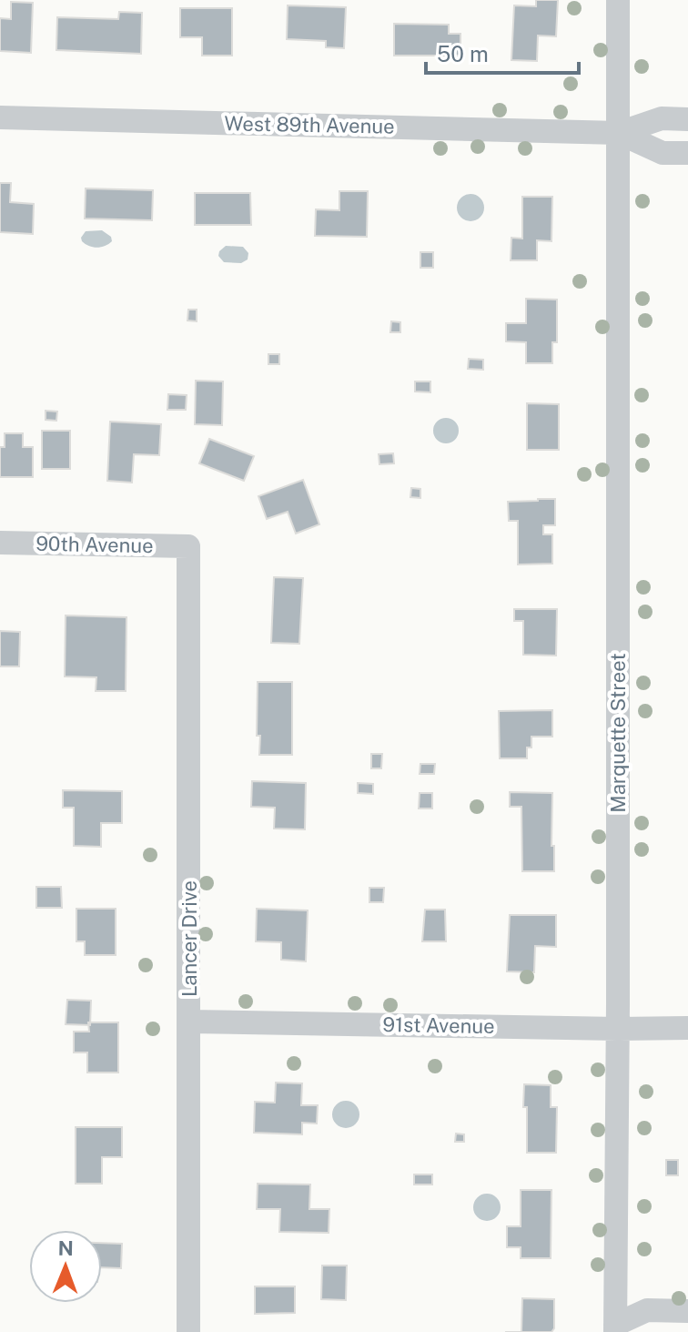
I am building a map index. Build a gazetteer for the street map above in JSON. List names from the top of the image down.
{
  "streets": {
    "street": [
      "West 89th Avenue",
      "90th Avenue",
      "Marquette Street",
      "Lancer Drive",
      "91st Avenue"
    ]
  },
  "crossings": [
    ["West 89th Avenue", "Marquette Street"],
    ["90th Avenue", "Lancer Drive"],
    ["Marquette Street", "91st Avenue"],
    ["Lancer Drive", "91st Avenue"]
  ],
  "scale_bar": "50 m",
  "north": "top"
}
